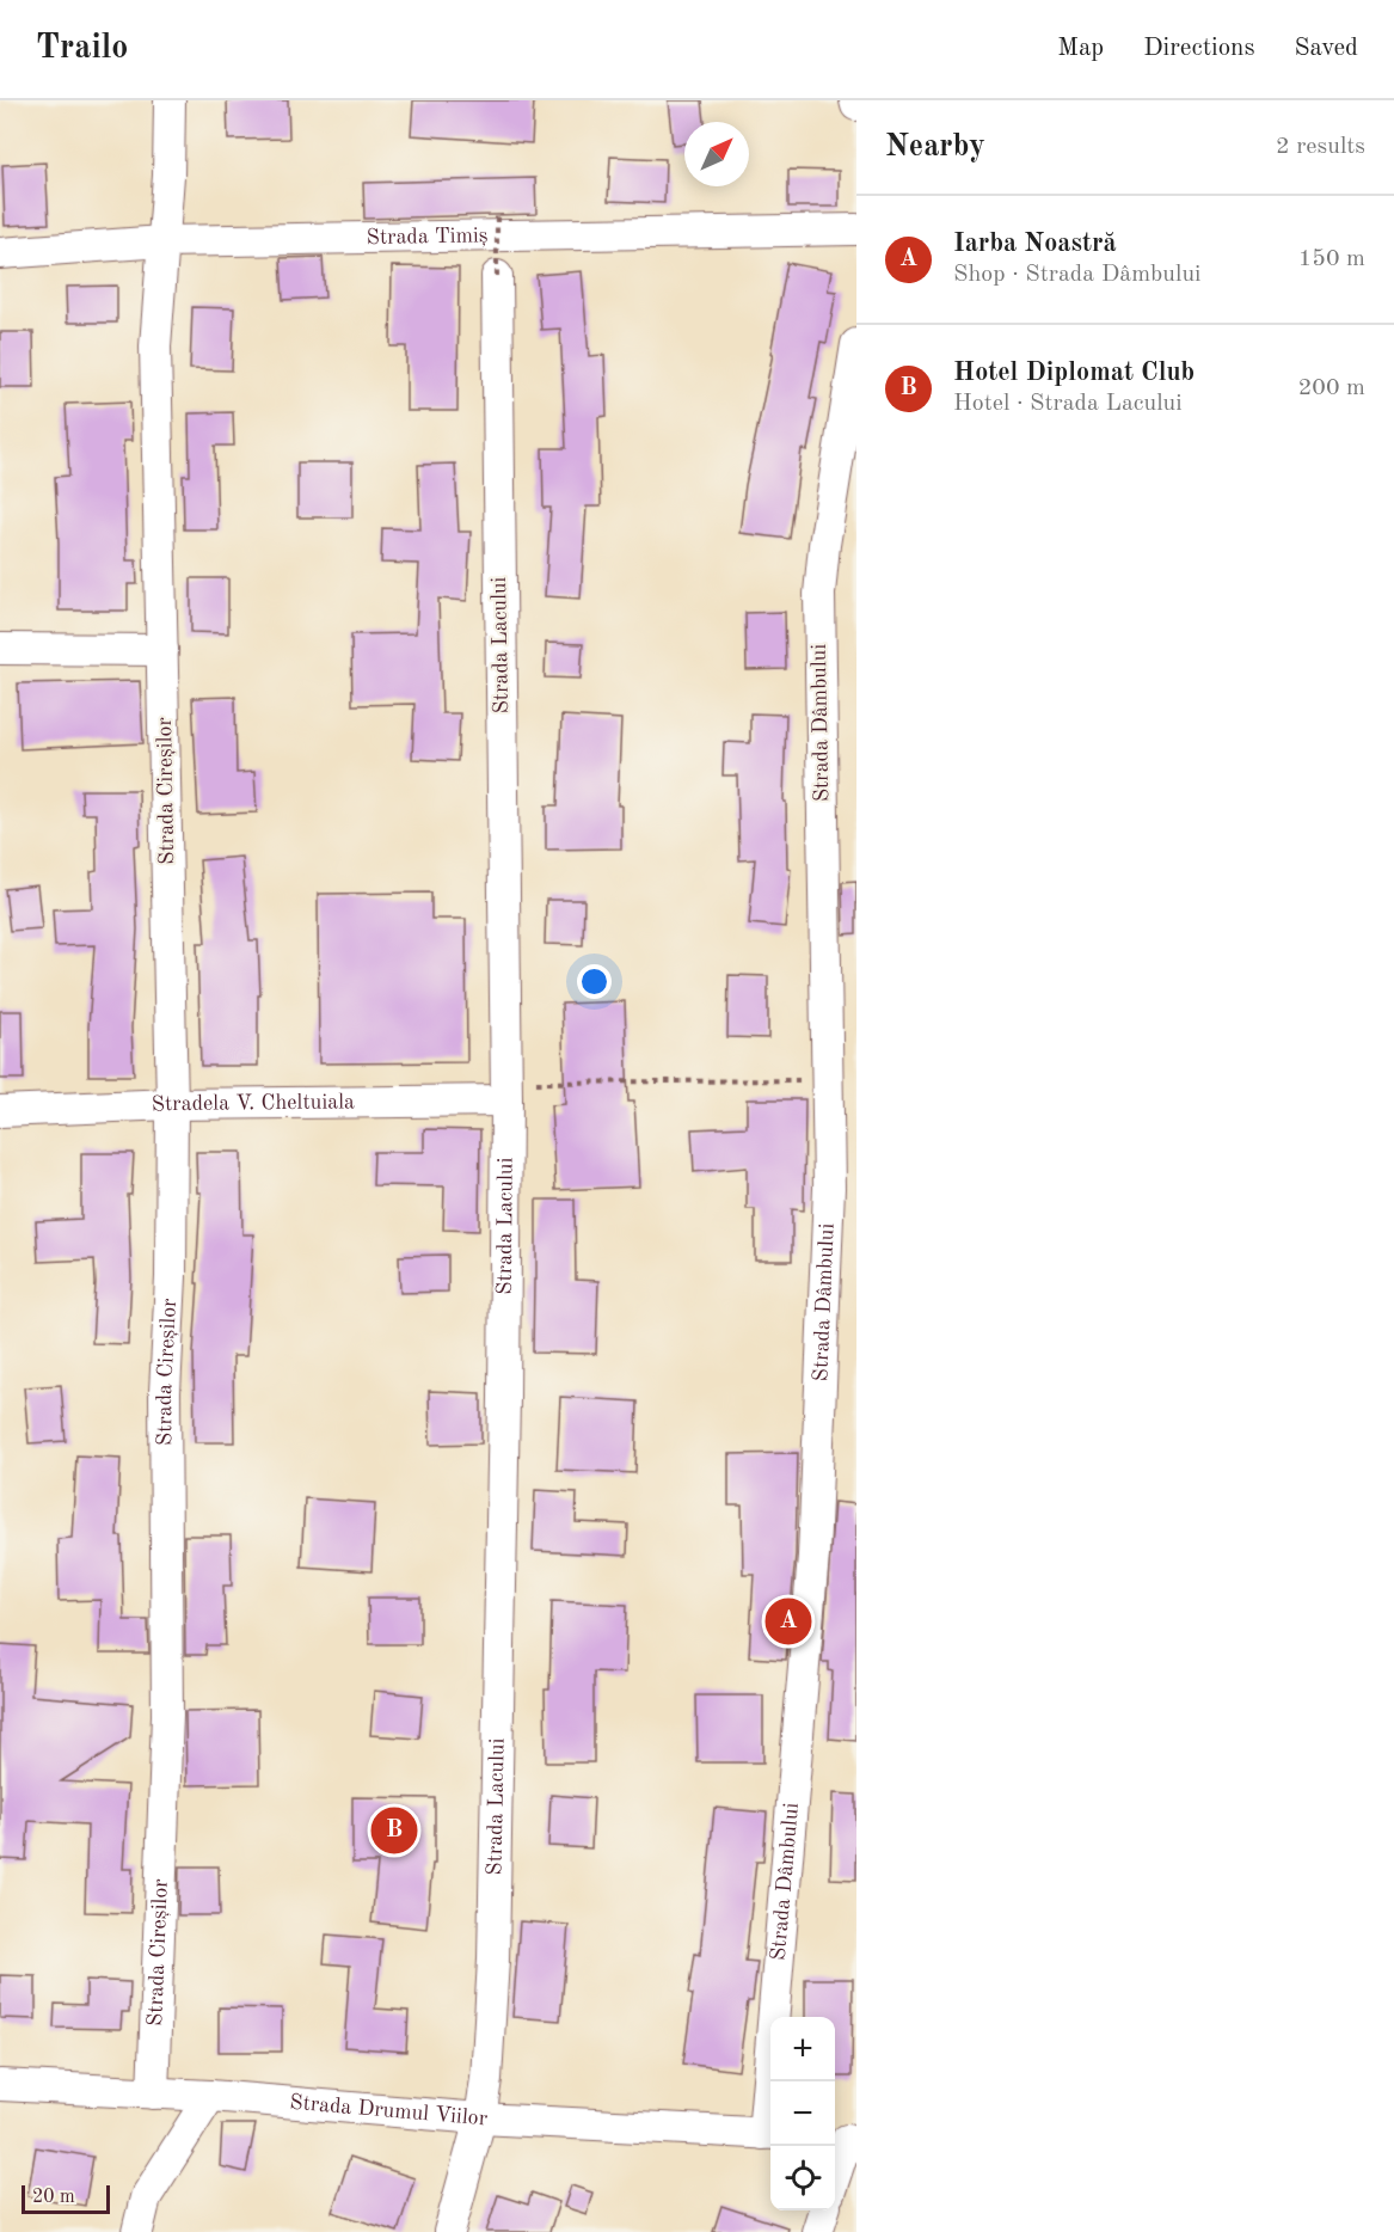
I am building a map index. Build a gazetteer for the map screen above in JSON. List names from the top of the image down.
{
  "streets": {
    "street": [
      "Strada Timiș",
      "Strada Lacului",
      "Strada Dâmbului",
      "Strada Cireșilor",
      "Stradela V. Cheltuiala",
      "Strada Drumul Viilor"
    ]
  },
  "crossings": [
    ["Strada Timiș", "Strada Cireșilor"],
    ["Strada Lacului", "Stradela V. Cheltuiala"],
    ["Strada Lacului", "Strada Drumul Viilor"],
    ["Strada Dâmbului", "Strada Drumul Viilor"],
    ["Strada Cireșilor", "Stradela V. Cheltuiala"],
    ["Strada Cireșilor", "Strada Drumul Viilor"]
  ],
  "scale_bar": "20 m",
  "north": "top right",
  "page": {
    "header": "Trailo",
    "nav": ["Map", "Directions", "Saved"],
    "heading": ["Nearby", "2 results"],
    "list": [
      {
        "mark": "A",
        "name": "Iarba Noastră",
        "note": "Shop · Strada Dâmbului",
        "value": "150 m"
      },
      {
        "mark": "B",
        "name": "Hotel Diplomat Club",
        "note": "Hotel · Strada Lacului",
        "value": "200 m"
      }
    ],
    "pins": ["A", "B"],
    "map_buttons": ["+", "−"],
    "scale": "20 m"
  }
}
